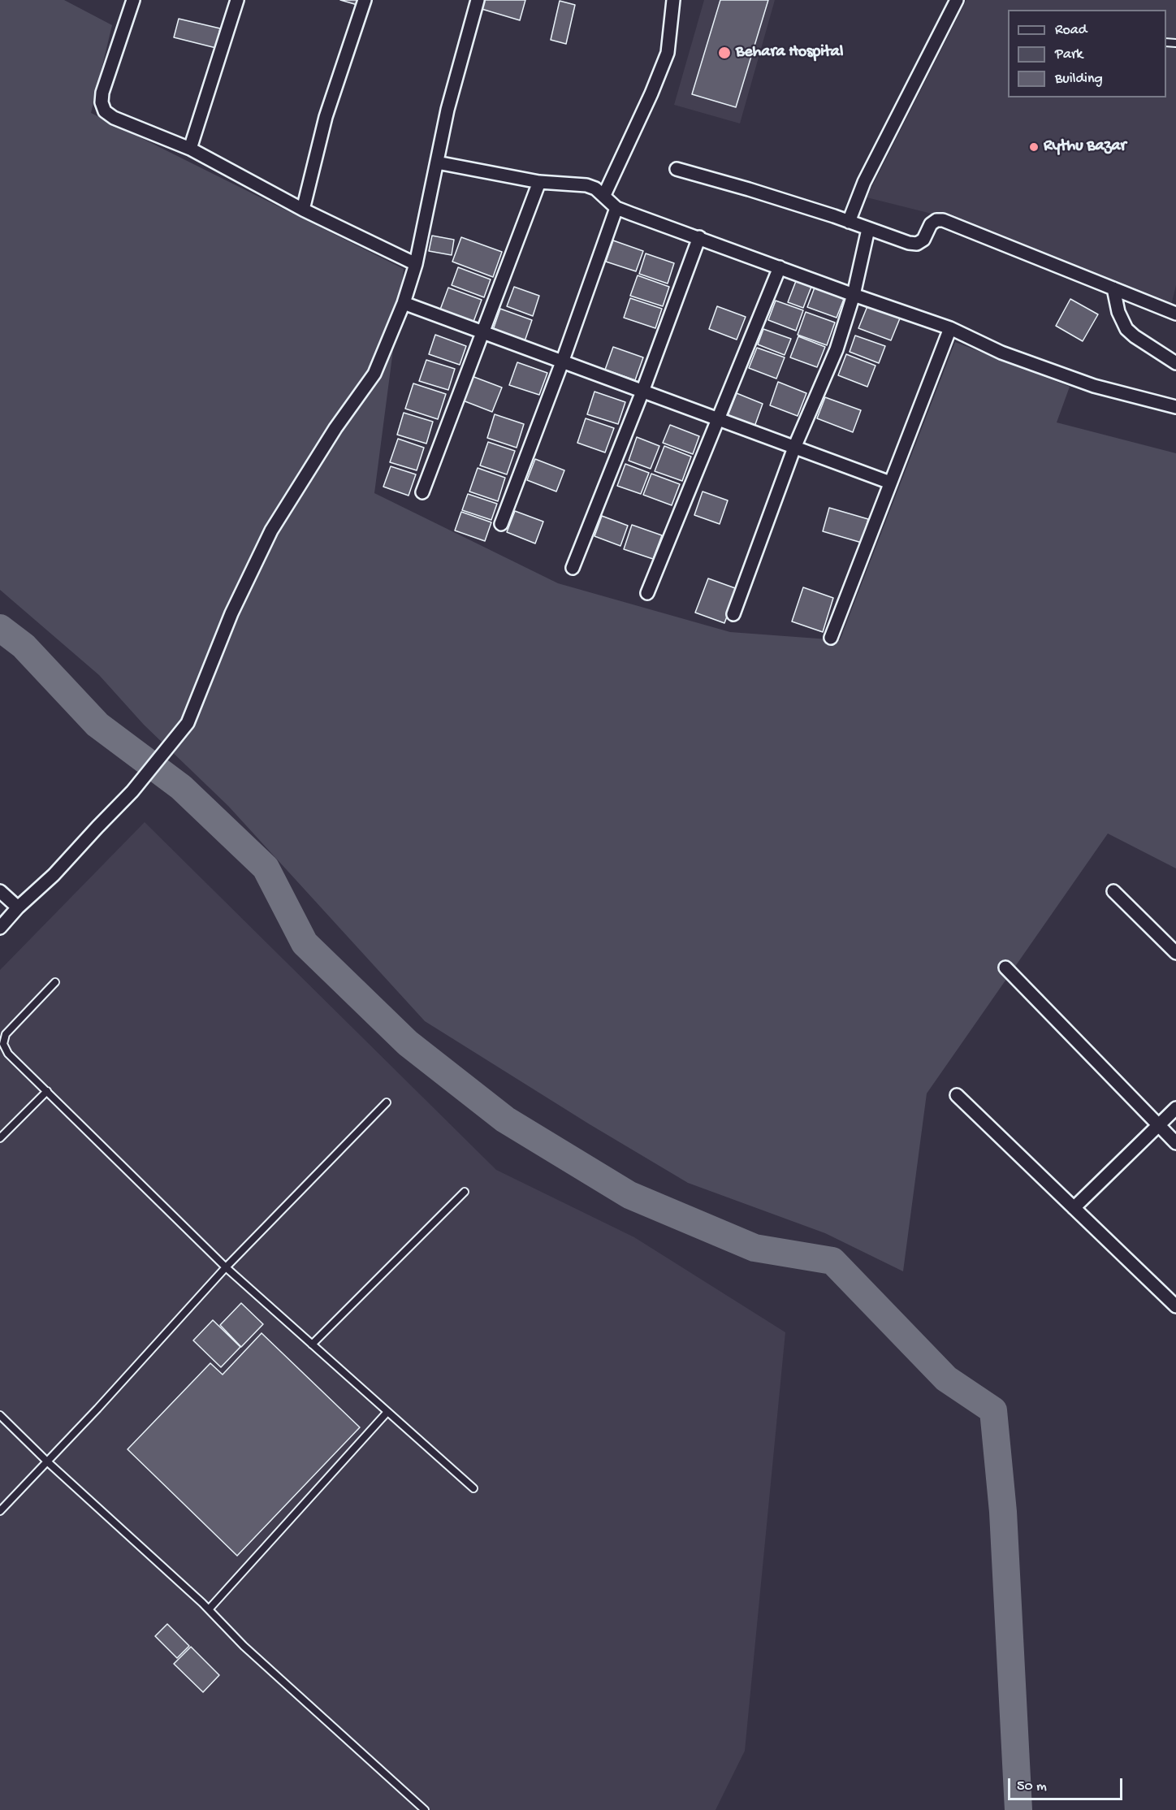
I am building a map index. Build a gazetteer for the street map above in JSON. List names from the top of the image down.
{
  "places": ["Behara Hospital", "Rythu Bazar"],
  "legend": ["Road", "Park", "Building"],
  "scale_bar": "50 m"
}
